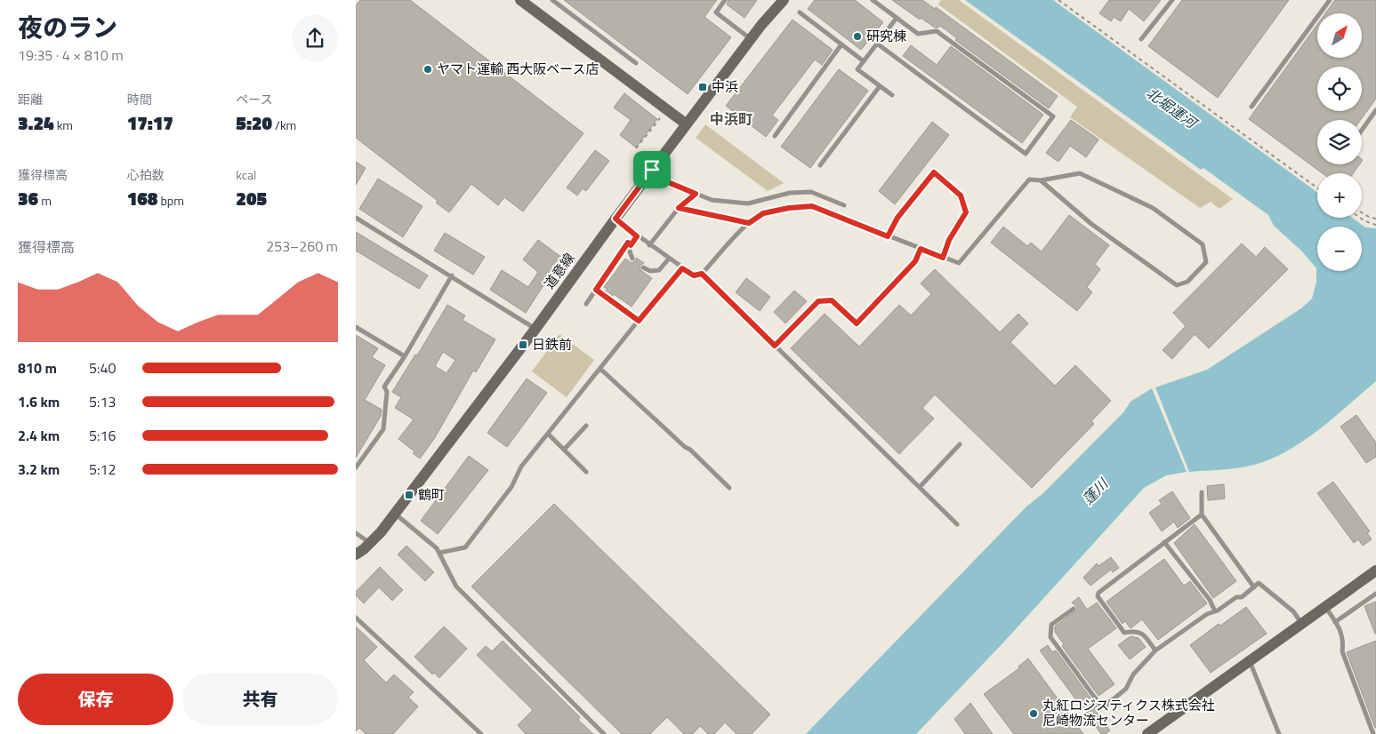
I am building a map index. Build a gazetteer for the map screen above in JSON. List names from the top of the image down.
{
  "streets": {
    "street": ["道意線"]
  },
  "districts": ["中浜町"],
  "water": ["北堀運河", "蓬川"],
  "places": {
    "other": ["研究棟", "ヤマト運輸 西大阪ベース店", "丸紅ロジスティクス株式会社 尼崎物流センター"],
    "transit": ["中浜", "日鉄前", "鶴町"]
  },
  "north": "top right",
  "page": {
    "heading": ["夜のラン", "19:35 · 4 × 810 m"],
    "map_buttons": ["+", "−"],
    "stats": [
      ["距離", "3.24 km"],
      ["時間", "17:17"],
      ["ペース", "5:20 /km"],
      ["獲得標高", "36 m"],
      ["心拍数", "168 bpm"],
      ["kcal", "205"]
    ],
    "chart": ["獲得標高", "253–260 m"],
    "list": [
      {
        "name": "810 m",
        "note": "5:40"
      },
      {
        "name": "1.6 km",
        "note": "5:13"
      },
      {
        "name": "2.4 km",
        "note": "5:16"
      },
      {
        "name": "3.2 km",
        "note": "5:12"
      }
    ],
    "buttons": ["保存", "共有"]
  }
}
